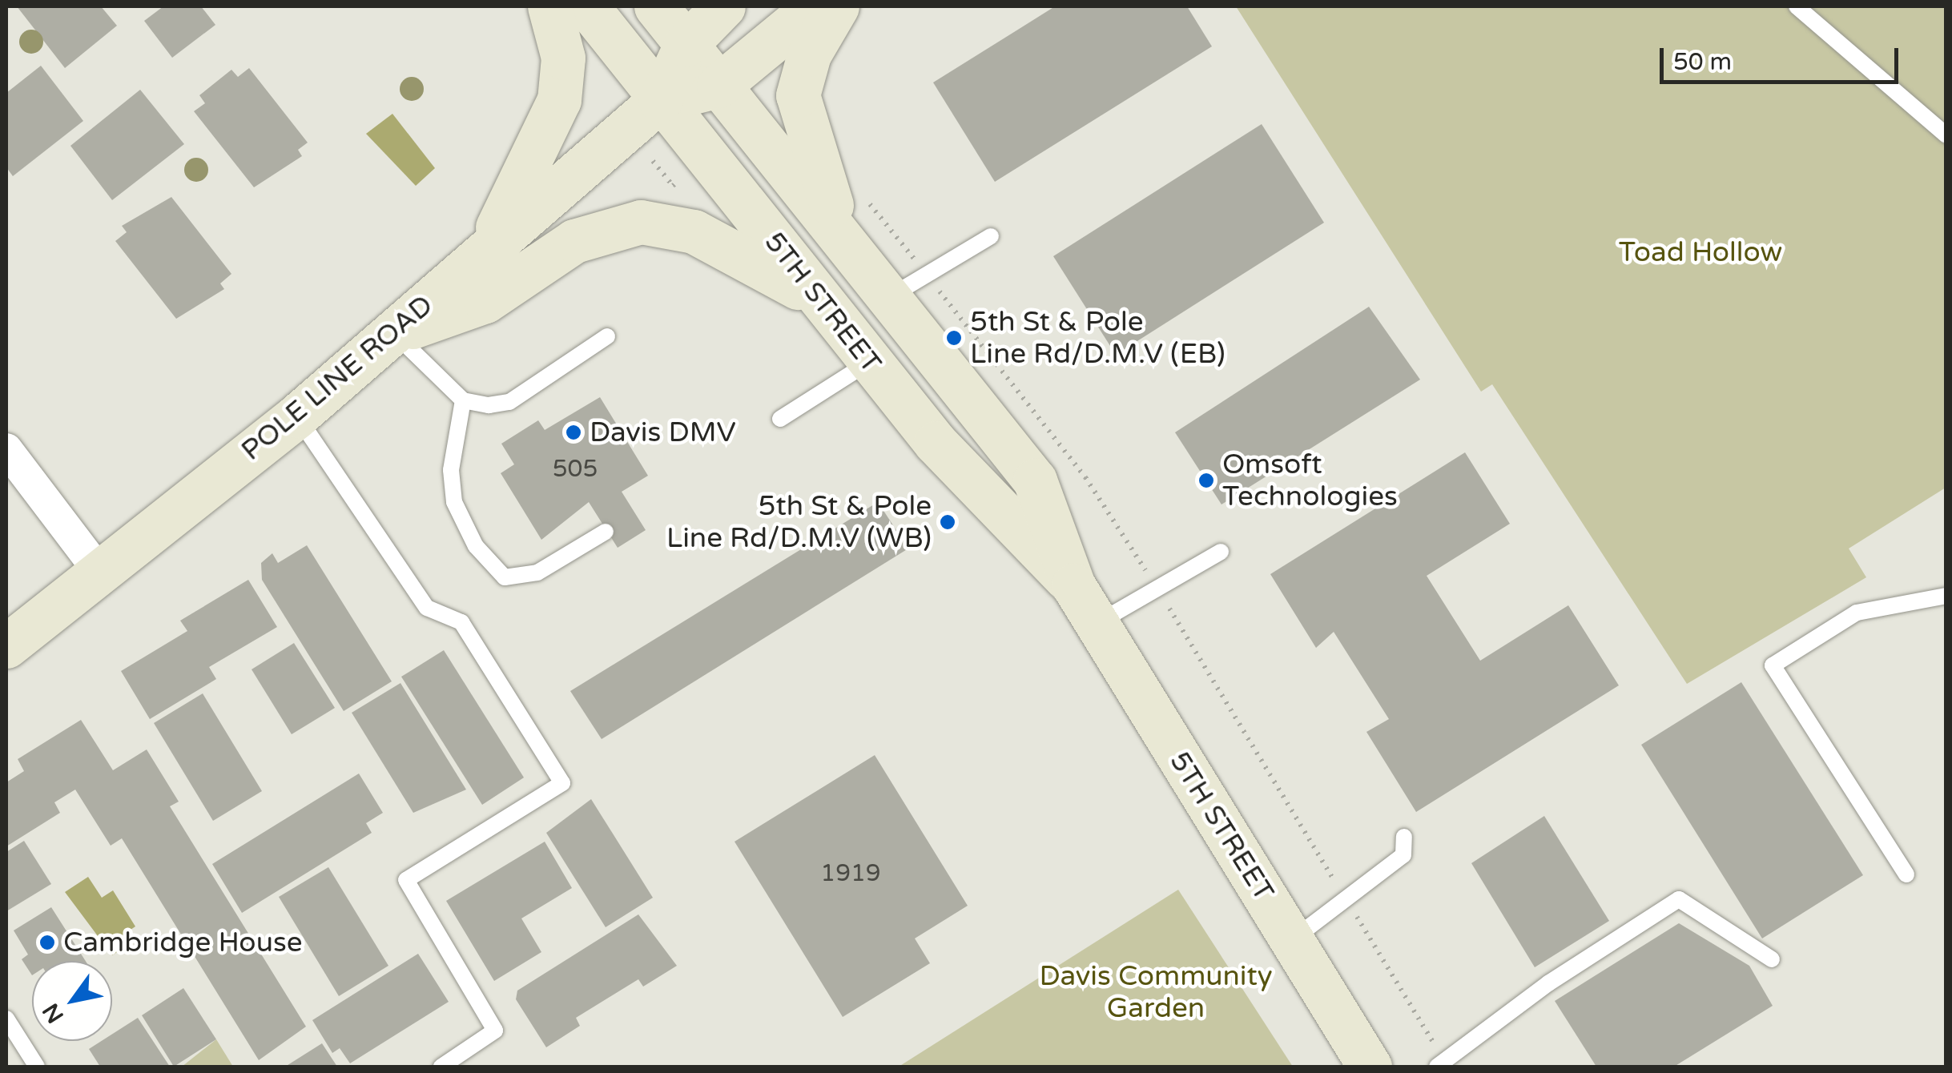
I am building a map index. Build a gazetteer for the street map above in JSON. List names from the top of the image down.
{
  "streets": {
    "main road": ["5TH STREET", "POLE LINE ROAD"]
  },
  "crossings": [
    ["5TH STREET", "POLE LINE ROAD"]
  ],
  "parks": ["Toad Hollow", "Davis Community Garden"],
  "places": [
    "5th St & Pole Line Rd/D.M.V (EB)",
    "Davis DMV",
    "Omsoft Technologies",
    "5th St & Pole Line Rd/D.M.V (WB)",
    "Cambridge House"
  ],
  "house_numbers": ["505", "1919"],
  "scale_bar": "50 m",
  "north": "bottom left"
}
